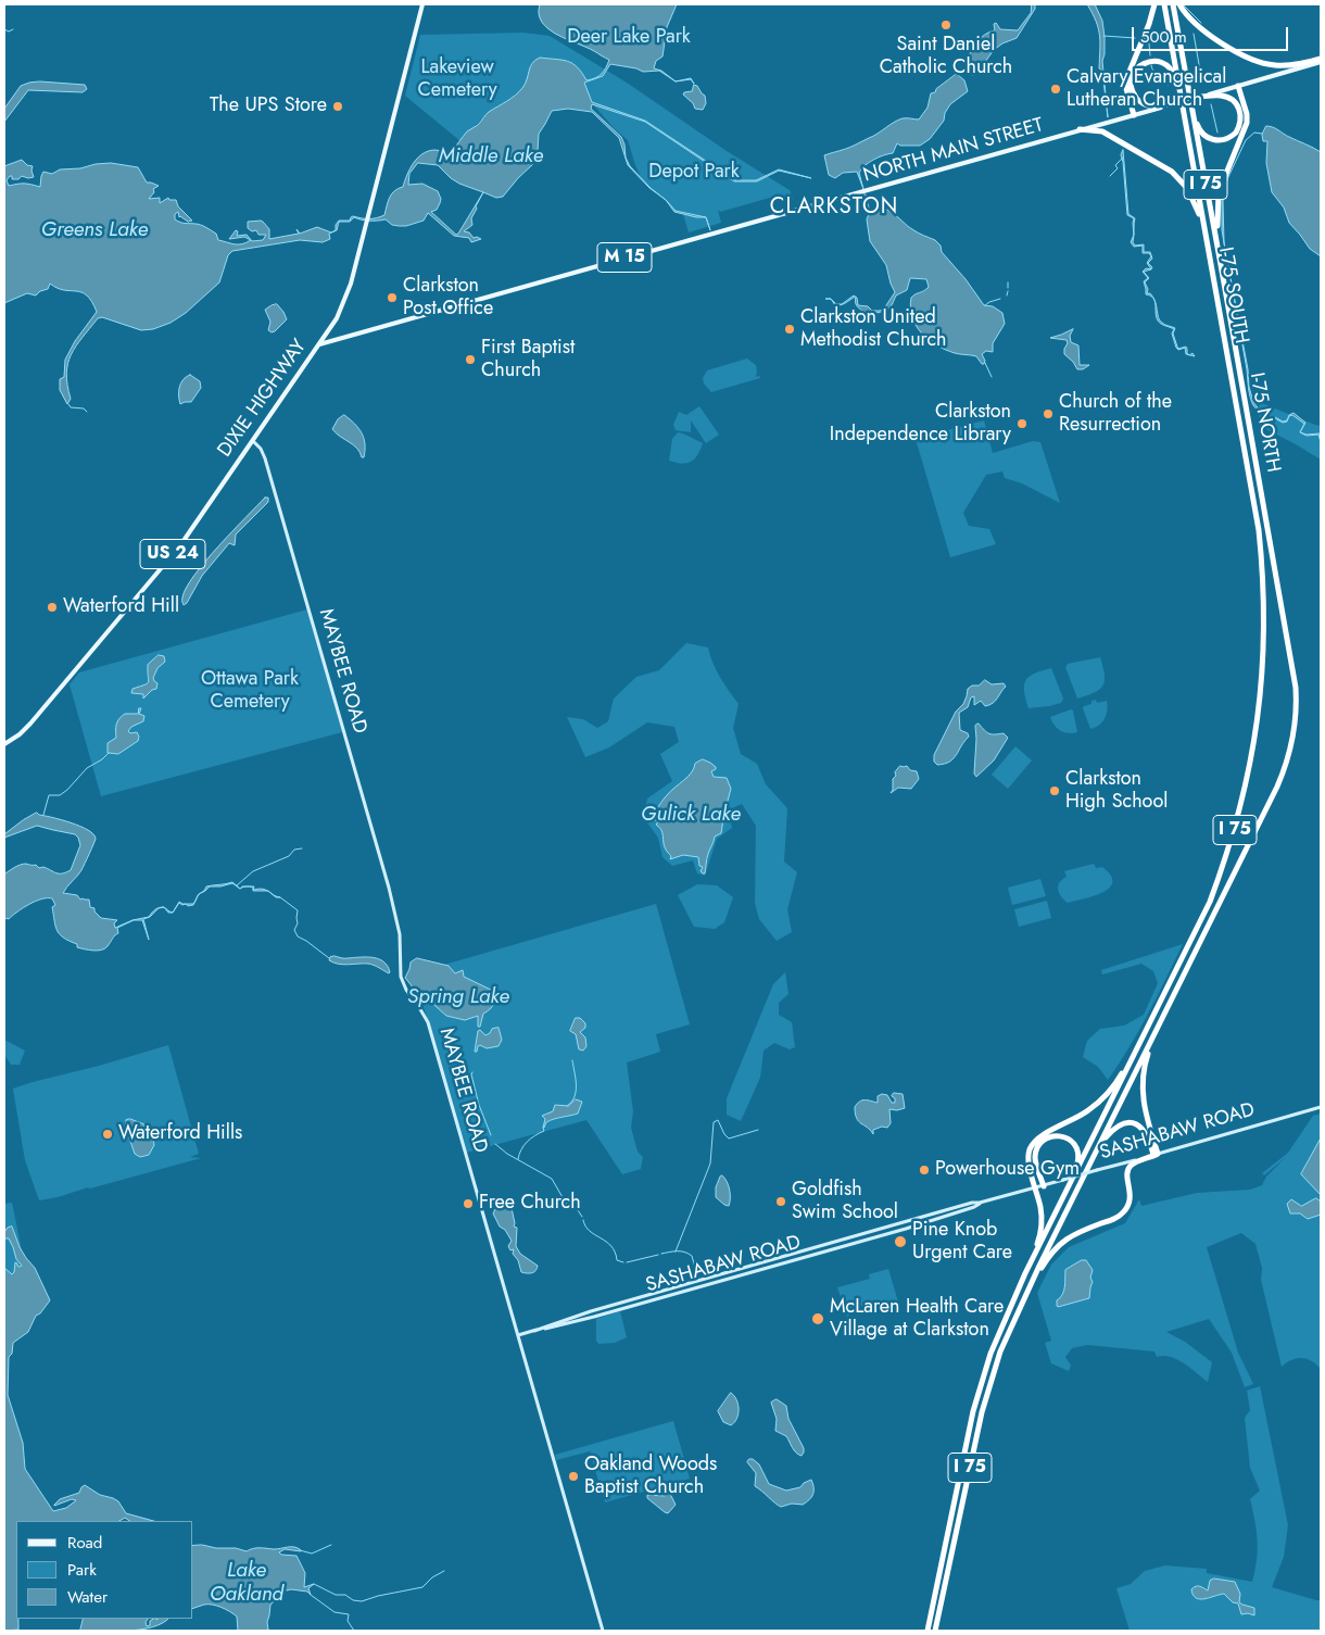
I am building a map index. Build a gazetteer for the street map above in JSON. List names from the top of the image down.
{
  "streets": {
    "highway": ["I 75", "I-75 SOUTH", "I-75 NORTH"],
    "main road": [
      "NORTH MAIN STREET",
      "M 15",
      "DIXIE HIGHWAY",
      "US 24",
      "MAYBEE ROAD",
      "SASHABAW ROAD"
    ]
  },
  "crossings": [
    ["NORTH MAIN STREET", "M 15"],
    ["NORTH MAIN STREET", "DIXIE HIGHWAY"],
    ["I 75", "I-75 SOUTH"],
    ["I 75", "I-75 NORTH"],
    ["DIXIE HIGHWAY", "MAYBEE ROAD"],
    ["MAYBEE ROAD", "SASHABAW ROAD"]
  ],
  "districts": ["CLARKSTON"],
  "water": [
    "Middle Lake",
    "Greens Lake",
    "Gulick Lake",
    "Spring Lake",
    "Lake Oakland"
  ],
  "parks": [
    "Deer Lake Park",
    "Lakeview Cemetery",
    "Depot Park",
    "Ottawa Park Cemetery"
  ],
  "places": [
    "Saint Daniel Catholic Church",
    "Calvary Evangelical Lutheran Church",
    "The UPS Store",
    "Clarkston Post Office",
    "Clarkston United Methodist Church",
    "First Baptist Church",
    "Church of the Resurrection",
    "Clarkston Independence Library",
    "Waterford Hill",
    "Clarkston High School",
    "Waterford Hills",
    "Powerhouse Gym",
    "Goldfish Swim School",
    "Free Church",
    "Pine Knob Urgent Care",
    "McLaren Health Care Village at Clarkston",
    "Oakland Woods Baptist Church"
  ],
  "legend": ["Road", "Park", "Water"],
  "scale_bar": "500 m"
}
